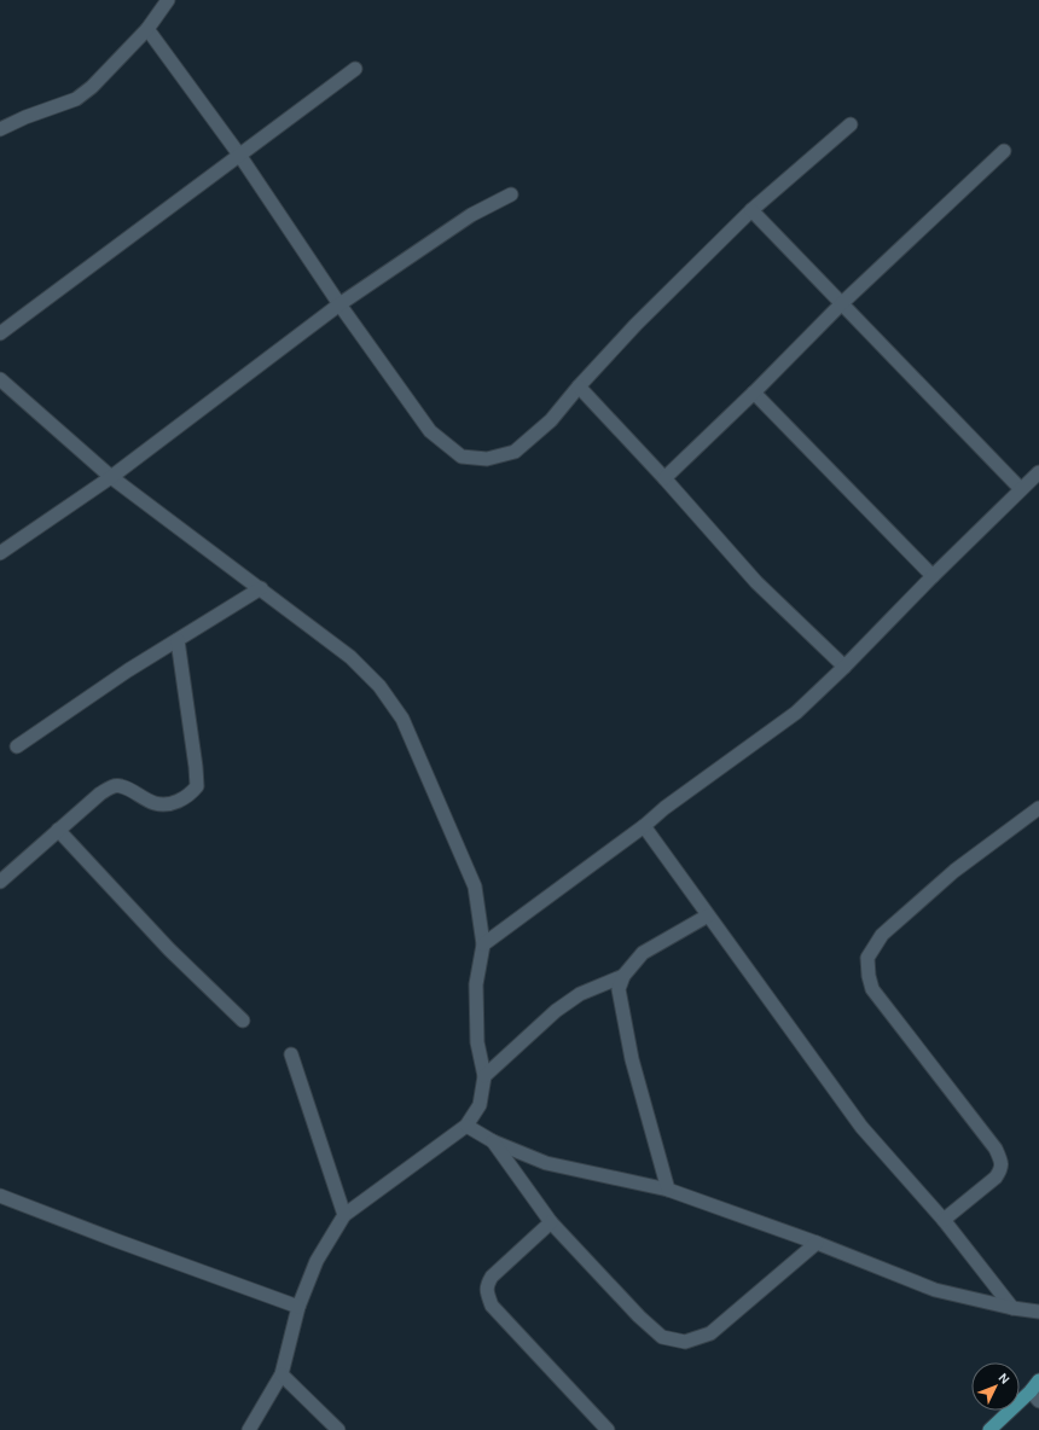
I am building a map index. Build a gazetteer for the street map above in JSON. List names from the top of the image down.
{
  "north": "top right"
}
